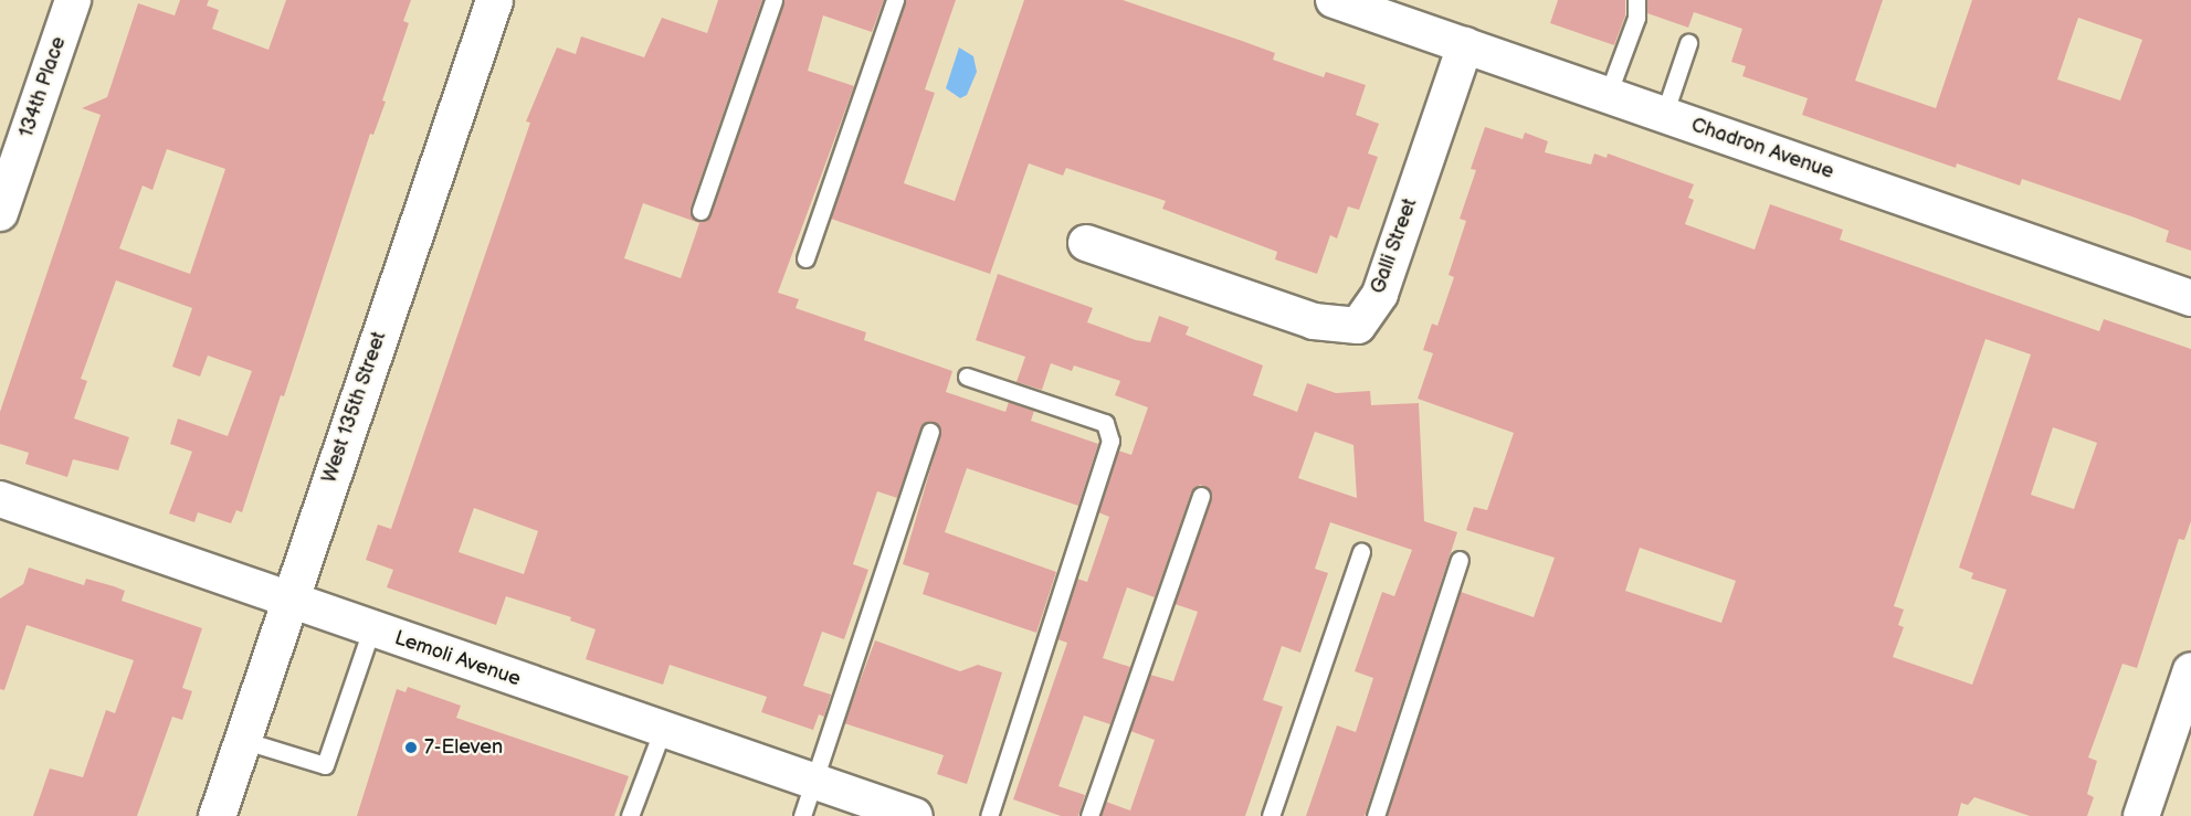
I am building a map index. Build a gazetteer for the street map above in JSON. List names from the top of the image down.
{
  "streets": {
    "street": [
      "134th Place",
      "Chadron Avenue",
      "Galli Street",
      "West 135th Street",
      "Lemoli Avenue"
    ]
  },
  "crossings": [
    ["Chadron Avenue", "Galli Street"],
    ["West 135th Street", "Lemoli Avenue"]
  ],
  "places": ["7-Eleven"]
}
